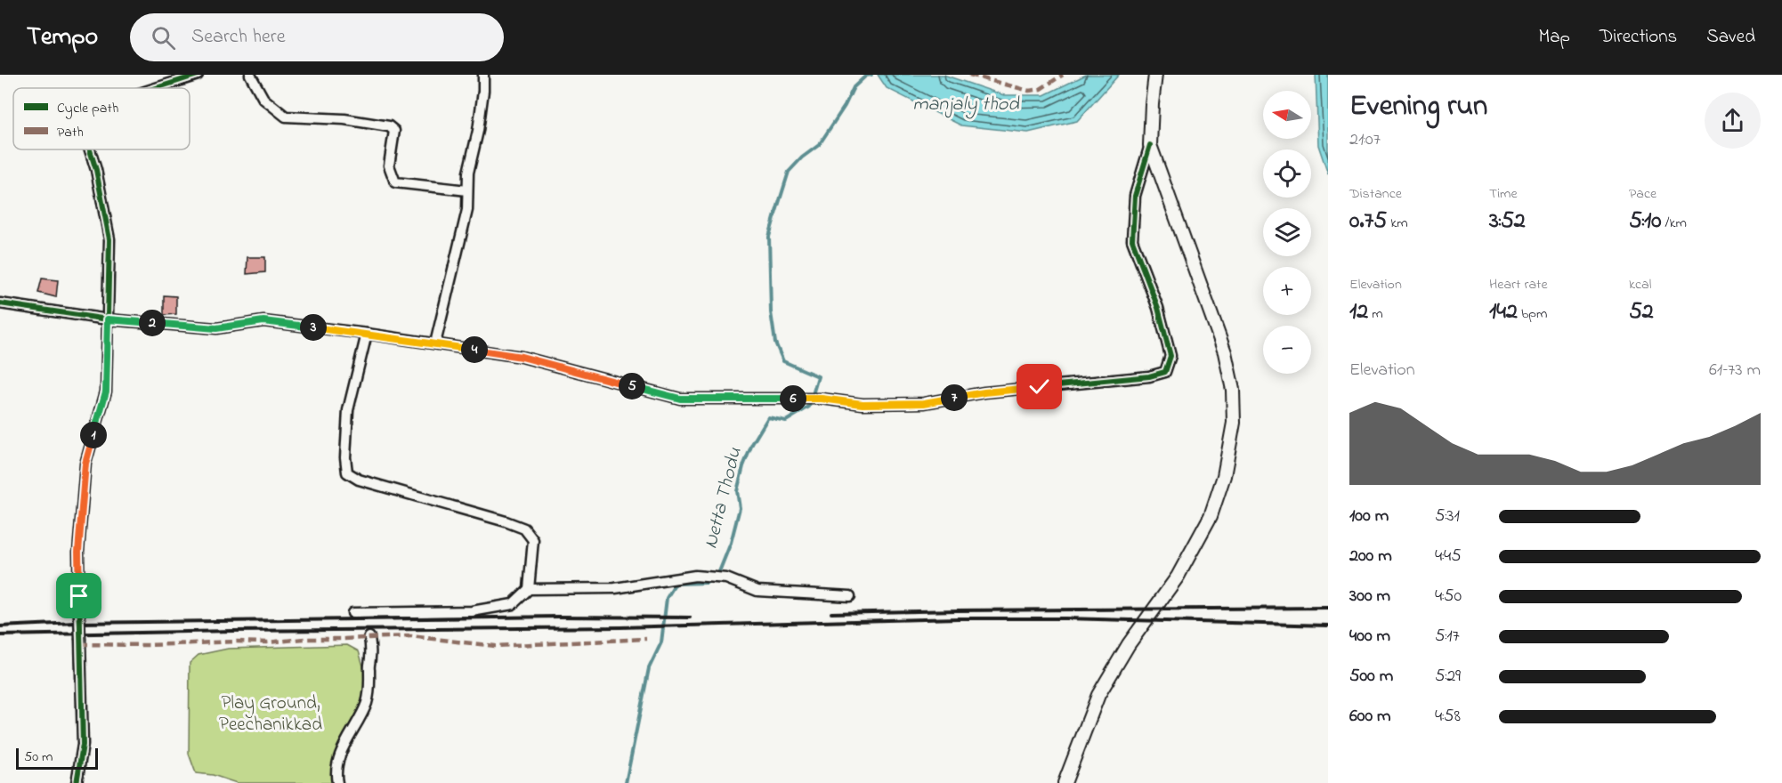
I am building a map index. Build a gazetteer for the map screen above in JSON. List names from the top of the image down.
{
  "water": ["manjaly thod", "Netta Thodu"],
  "parks": ["Play Ground, Peechanikkad"],
  "legend": ["Cycle path", "Path"],
  "scale_bar": "50 m",
  "north": "left",
  "page": {
    "header": "Tempo",
    "search": "Search here",
    "nav": ["Map", "Directions", "Saved"],
    "heading": ["Evening run", "21:07"],
    "map_buttons": ["+", "−"],
    "stats": [
      ["Distance", "0.75 km"],
      ["Time", "3:52"],
      ["Pace", "5:10 /km"],
      ["Elevation", "12 m"],
      ["Heart rate", "142 bpm"],
      ["kcal", "52"]
    ],
    "pins": [
      "2",
      "3",
      "4",
      "5",
      "7",
      "6",
      "1"
    ],
    "chart": ["Elevation", "61–73 m"],
    "list": [
      {
        "name": "100 m",
        "note": "5:31"
      },
      {
        "name": "200 m",
        "note": "4:45"
      },
      {
        "name": "300 m",
        "note": "4:50"
      },
      {
        "name": "400 m",
        "note": "5:17"
      },
      {
        "name": "500 m",
        "note": "5:29"
      },
      {
        "name": "600 m",
        "note": "4:58"
      }
    ],
    "scale": "50 m"
  }
}
